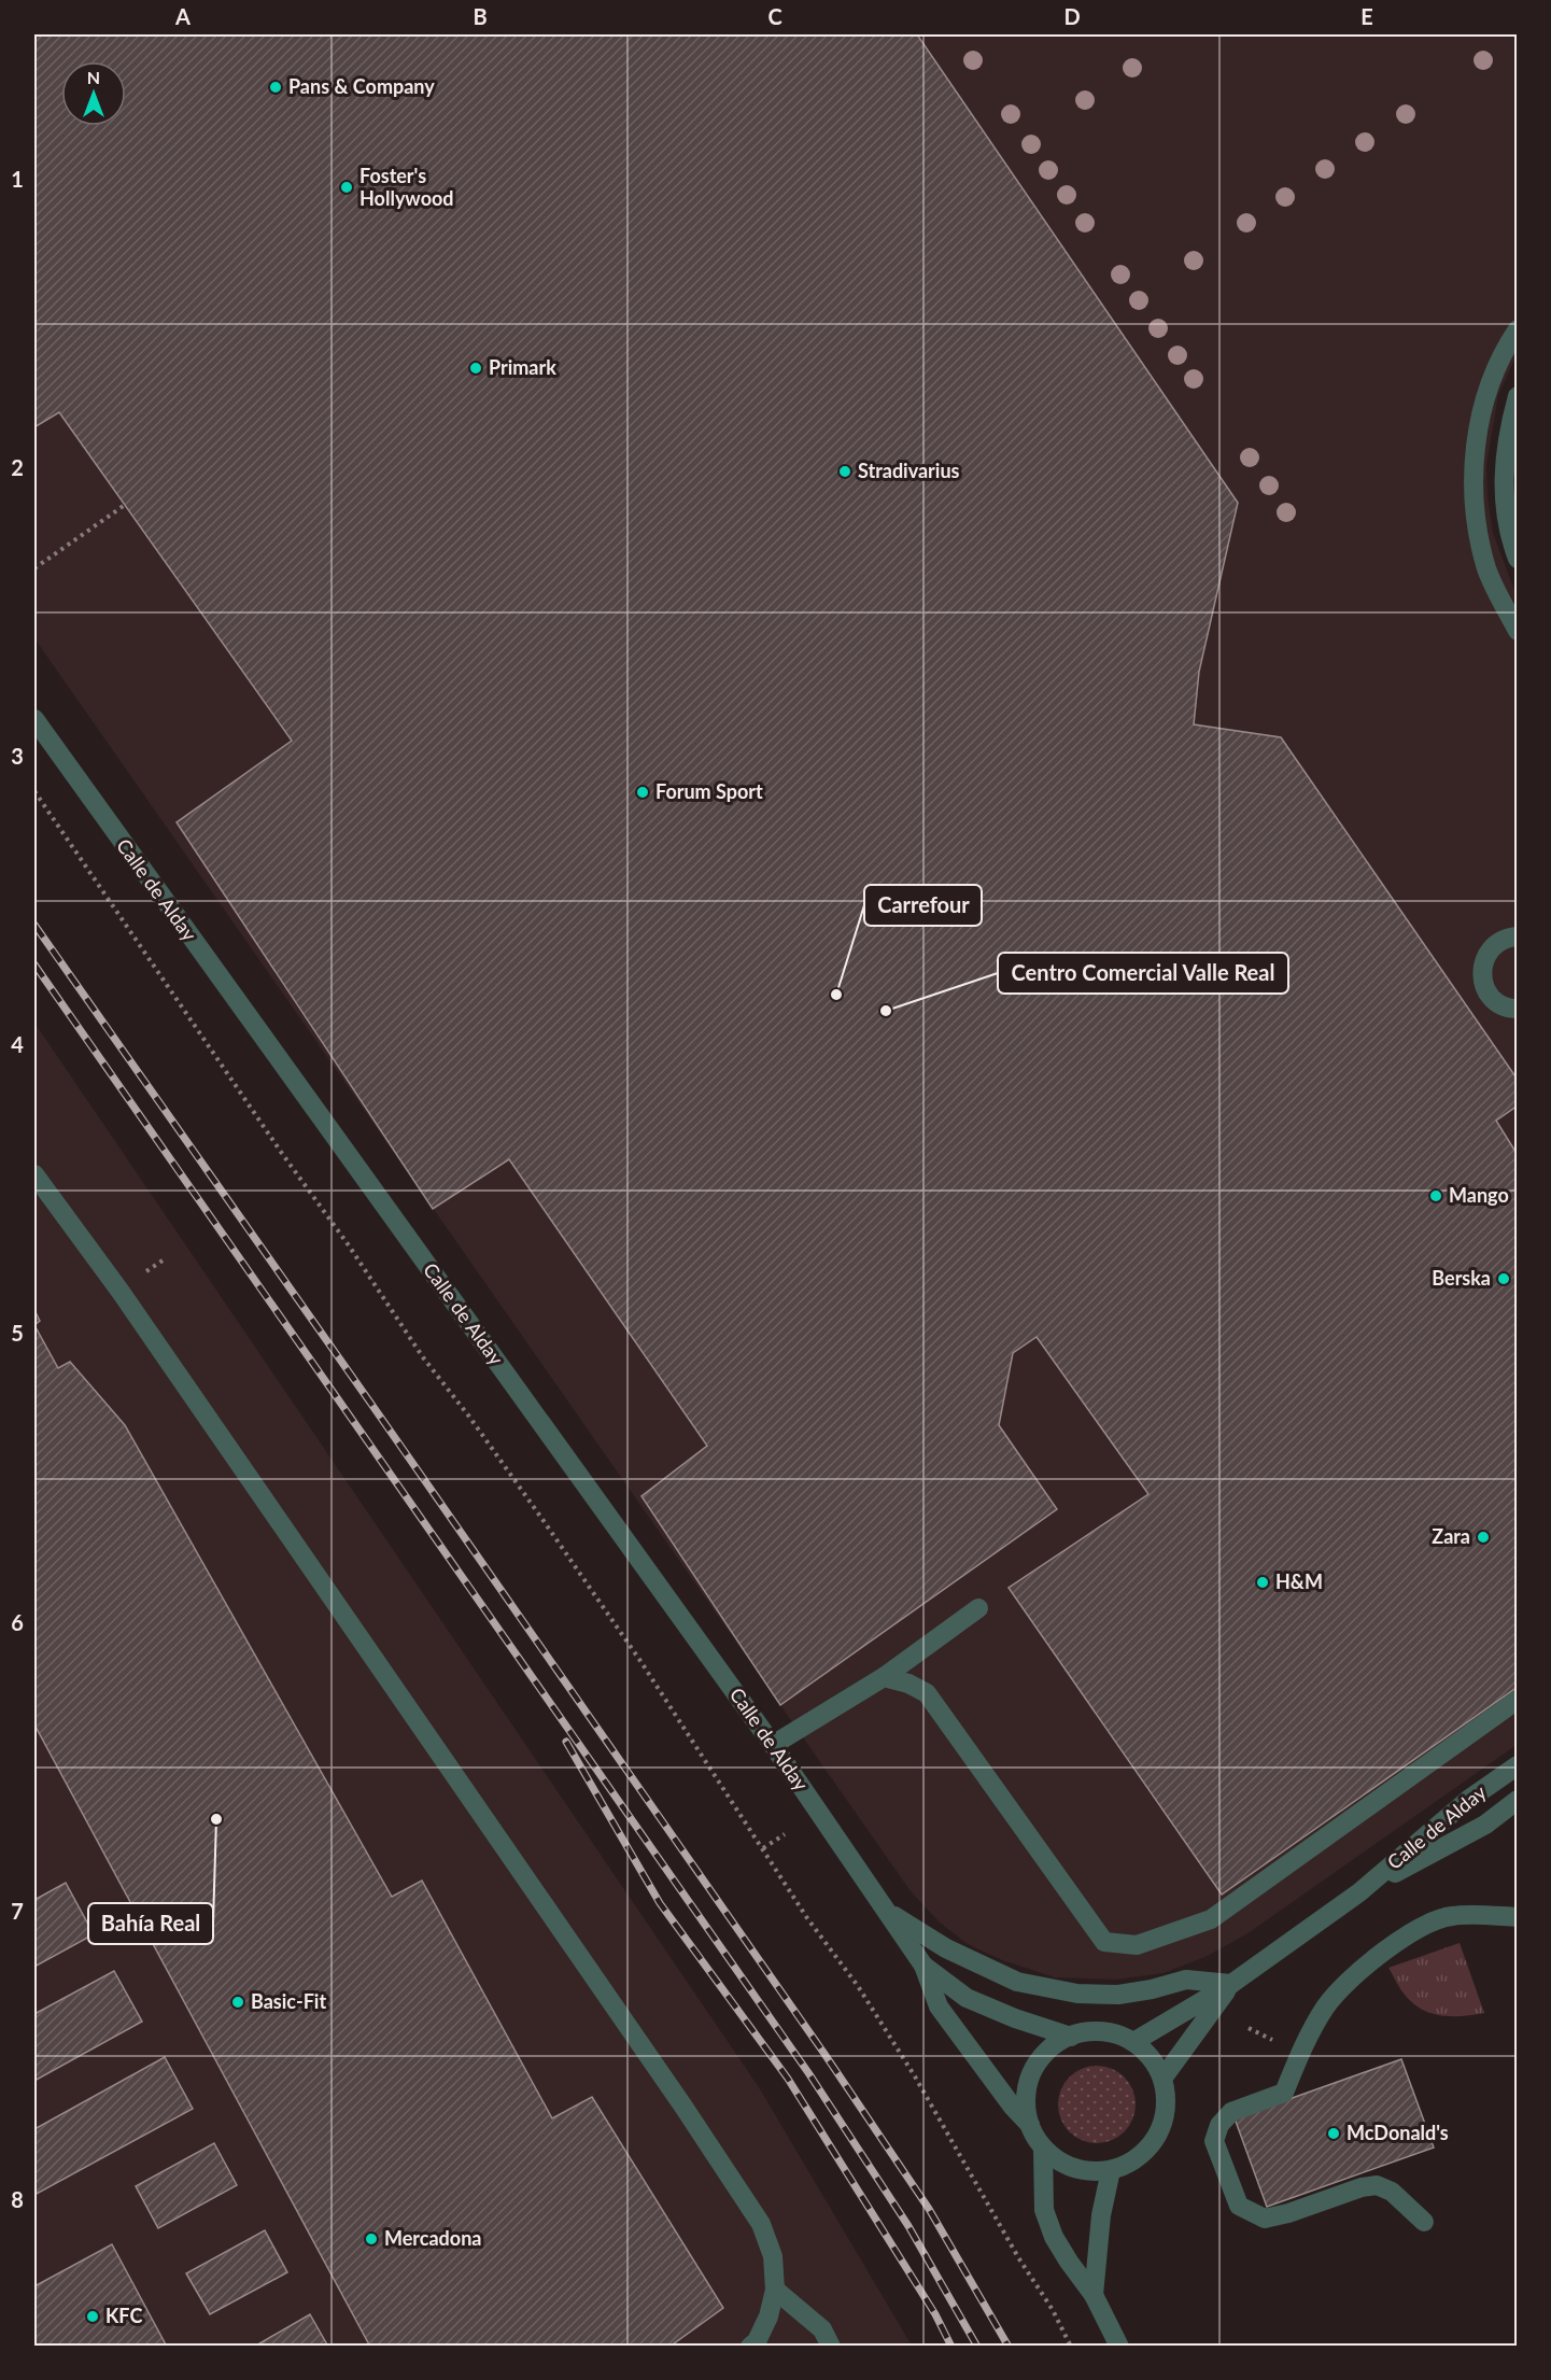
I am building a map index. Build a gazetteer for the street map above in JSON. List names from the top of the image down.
{
  "streets": {
    "street": ["Calle de Alday"]
  },
  "places": [
    "Pans & Company",
    "Foster's Hollywood",
    "Primark",
    "Stradivarius",
    "Forum Sport",
    "Carrefour",
    "Centro Comercial Valle Real",
    "Mango",
    "Berska",
    "Zara",
    "H&M",
    "Bahía Real",
    "Basic-Fit",
    "McDonald's",
    "Mercadona",
    "KFC"
  ],
  "north": "top",
  "grid": {
    "columns": [
      "A",
      "B",
      "C",
      "D",
      "E"
    ],
    "rows": [
      "1",
      "2",
      "3",
      "4",
      "5",
      "6",
      "7",
      "8"
    ]
  }
}
